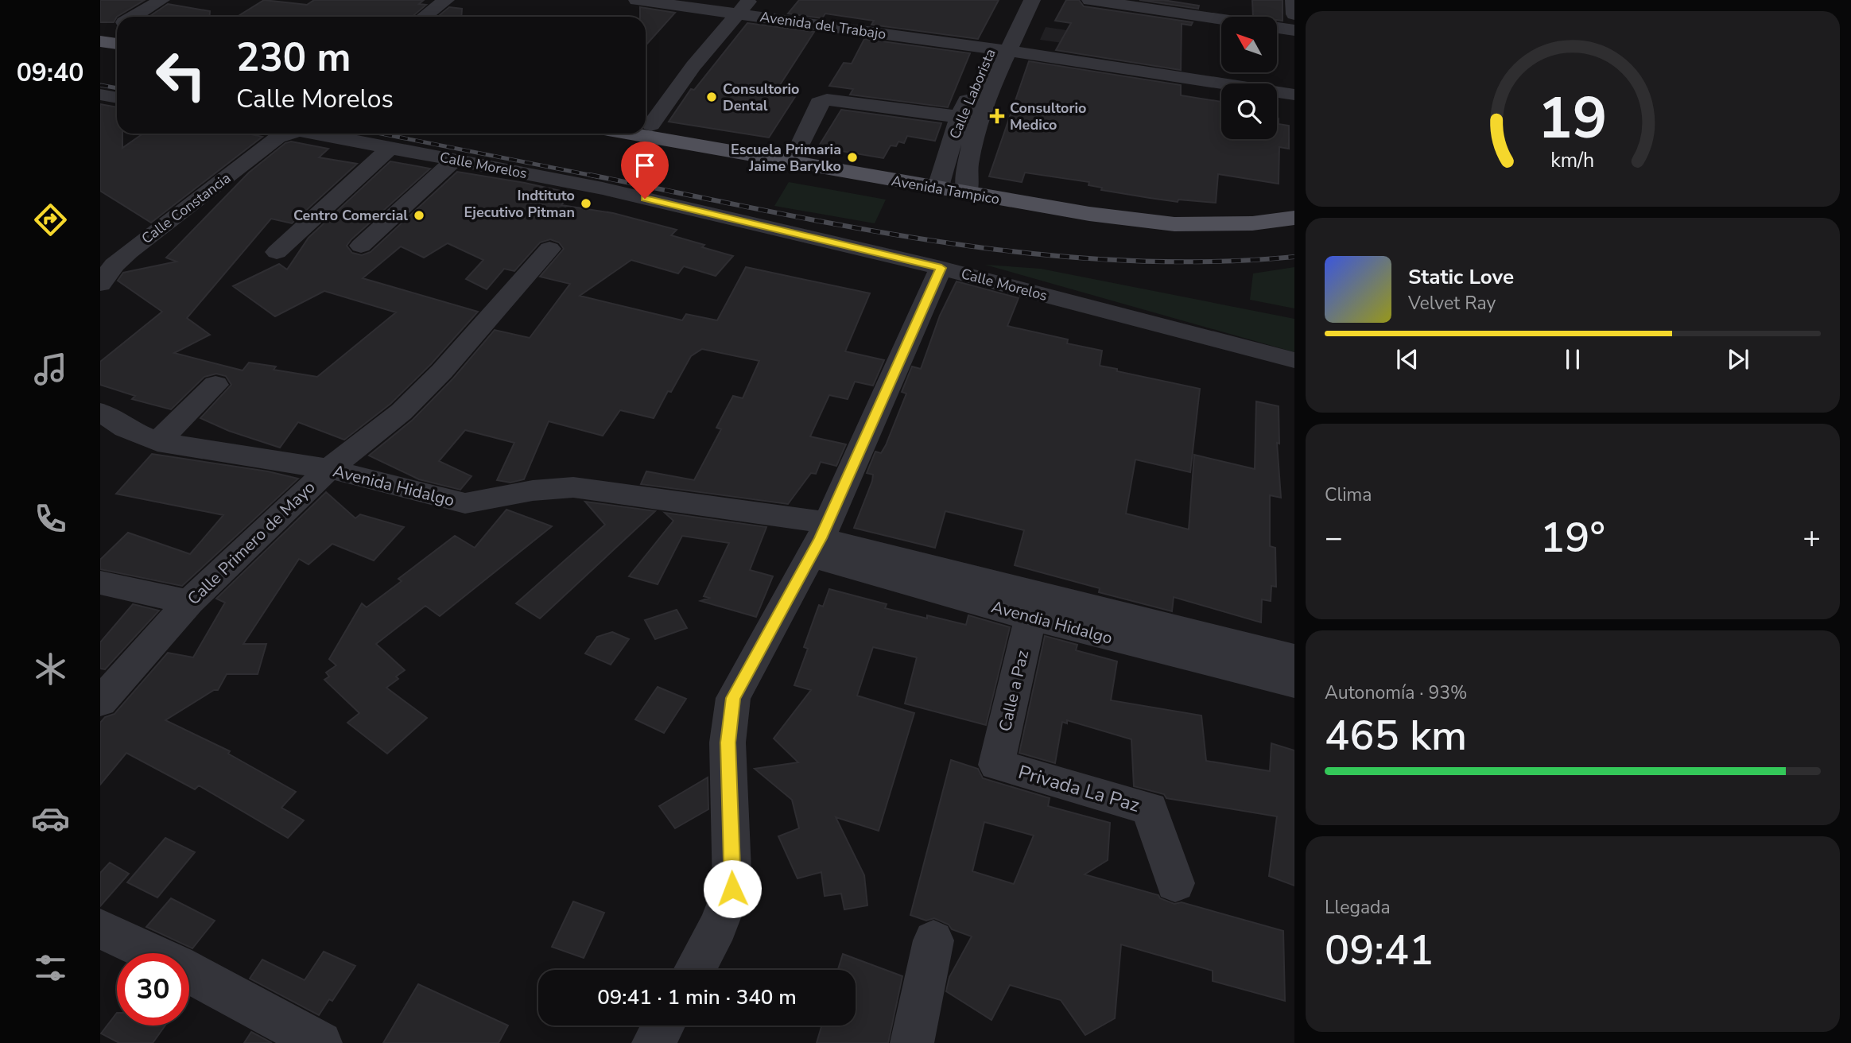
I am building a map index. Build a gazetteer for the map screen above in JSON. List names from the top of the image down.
{
  "streets": {
    "main road": ["Avenida Tampico"],
    "street": [
      "Avenida del Trabajo",
      "Calle Laborista",
      "Calle Morelos",
      "Calle Constancia",
      "Avenida Hidalgo",
      "Calle Primero de Mayo",
      "Avendia Hidalgo",
      "Calle a Paz",
      "Privada La Paz"
    ]
  },
  "crossings": [
    ["Avenida del Trabajo", "Calle Laborista"],
    ["Calle Laborista", "Avenida Tampico"],
    ["Avenida Hidalgo", "Calle Primero de Mayo"],
    ["Avenida Hidalgo", "Avendia Hidalgo"],
    ["Avendia Hidalgo", "Calle a Paz"],
    ["Calle a Paz", "Privada La Paz"]
  ],
  "places": {
    "other": [
      "Consultorio Dental",
      "Escuela Primaria Jaime Barylko",
      "Indtituto Ejecutivo Pitman",
      "Centro Comercial"
    ],
    "health": ["Consultorio Medico"]
  },
  "north": "top left",
  "page": {
    "tabs": "09:40",
    "turn": ["230 m", "Calle Morelos"],
    "song": ["Static Love", "Velvet Ray"],
    "tile": [
      "Clima",
      ["Autonomía · 93%", "465 km"],
      ["Llegada", "09:41"]
    ],
    "heat": ["−", "19°", "+"],
    "limit": "30",
    "trip": "09:41 · 1 min · 340 m",
    "gauge": ["19", "km/h"]
  }
}
